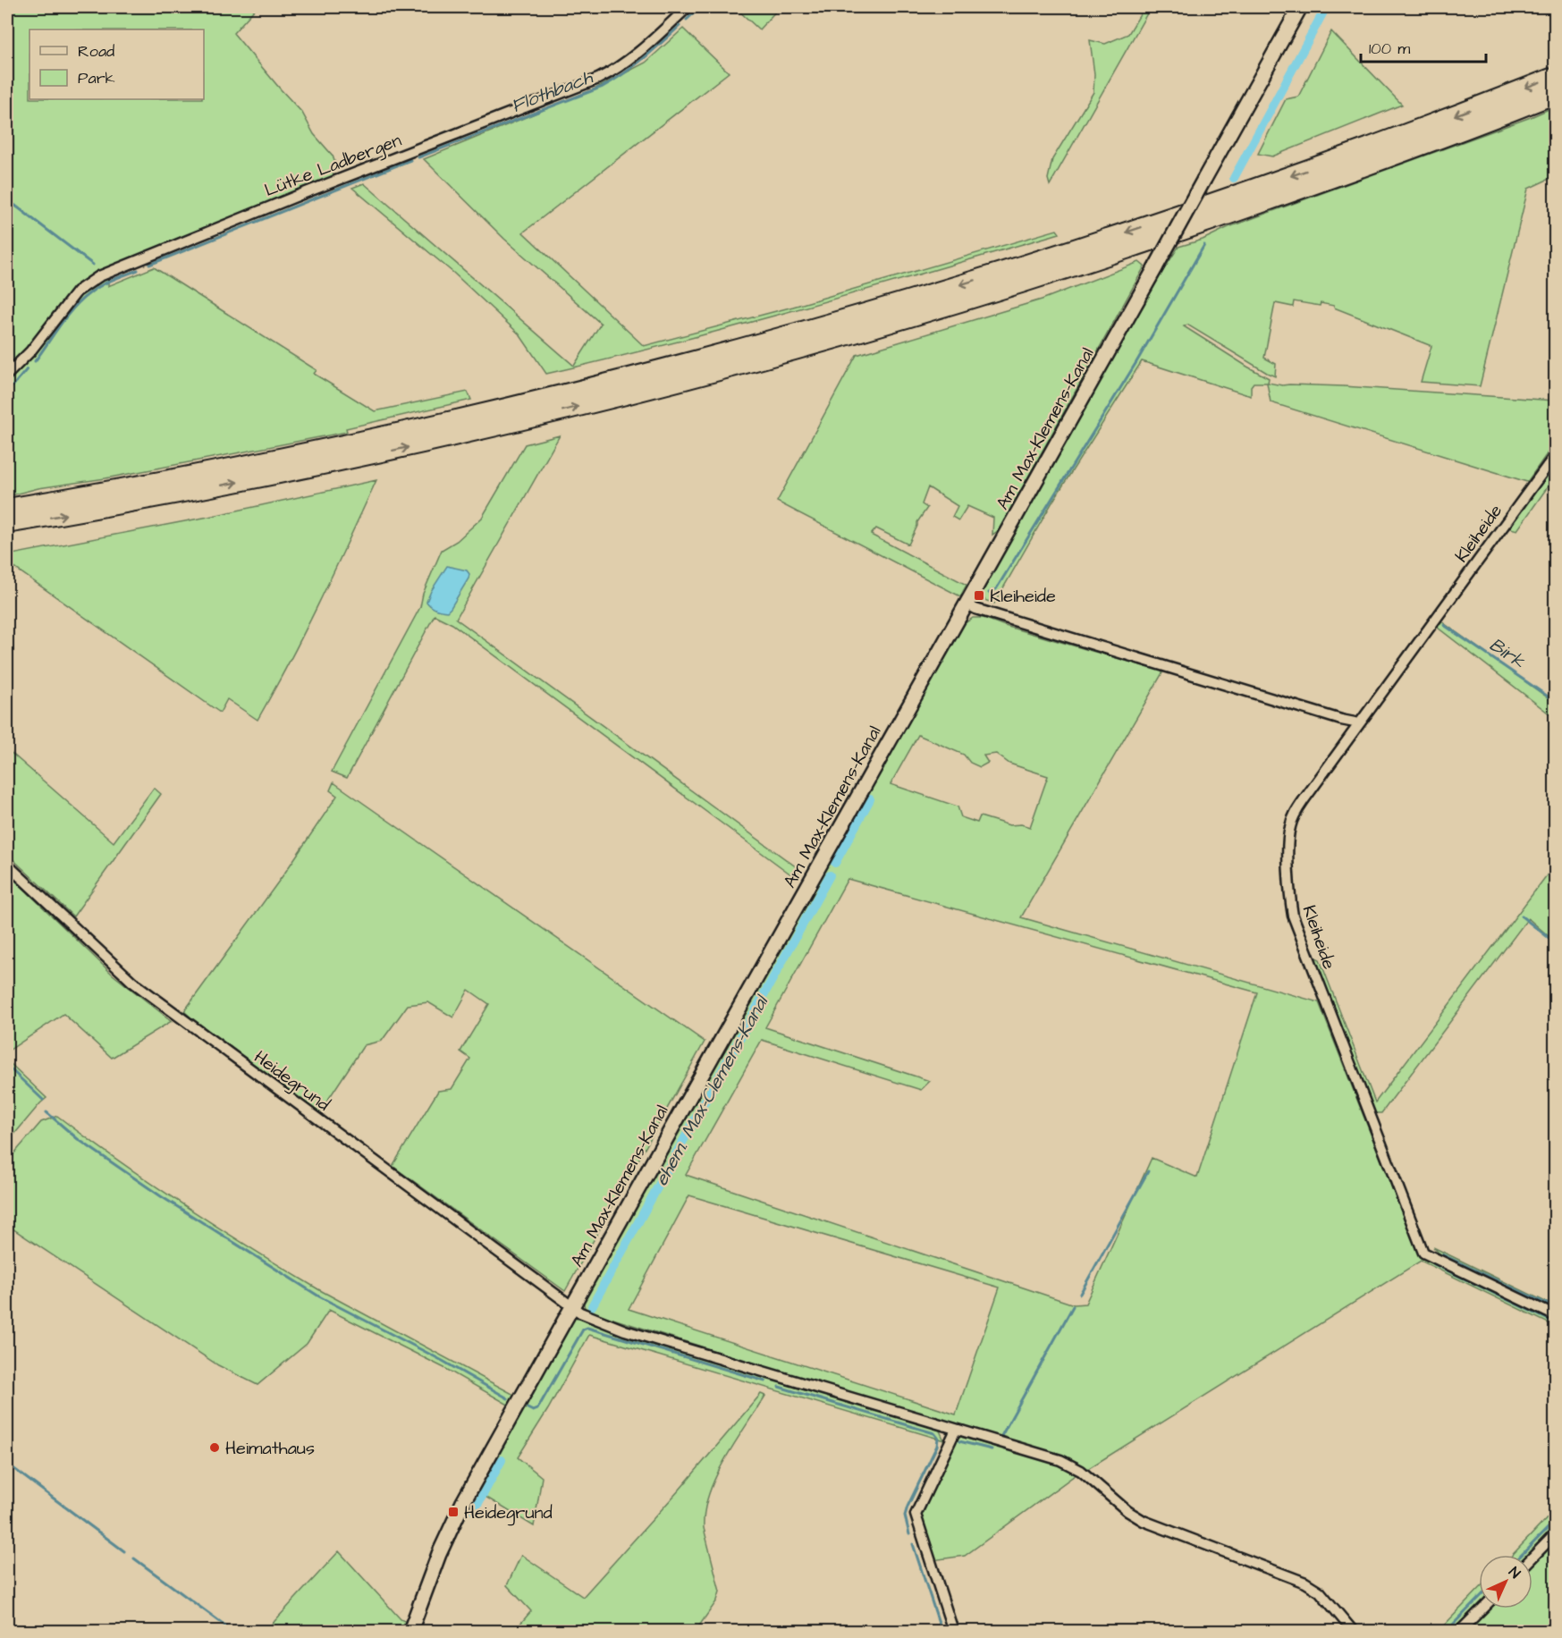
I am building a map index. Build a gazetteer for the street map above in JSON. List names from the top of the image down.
{
  "streets": {
    "main road": ["Am Max-Klemens-Kanal"],
    "street": ["Lütke Ladbergen", "Kleiheide", "Heidegrund"]
  },
  "crossings": [
    ["Am Max-Klemens-Kanal", "Heidegrund"]
  ],
  "water": ["Flothbach", "Birk", "ehem. Max-Clemens-Kanal"],
  "places": {
    "transit": ["Kleiheide", "Heidegrund"],
    "other": ["Heimathaus"]
  },
  "legend": ["Road", "Park"],
  "scale_bar": "100 m",
  "north": "top right"
}
